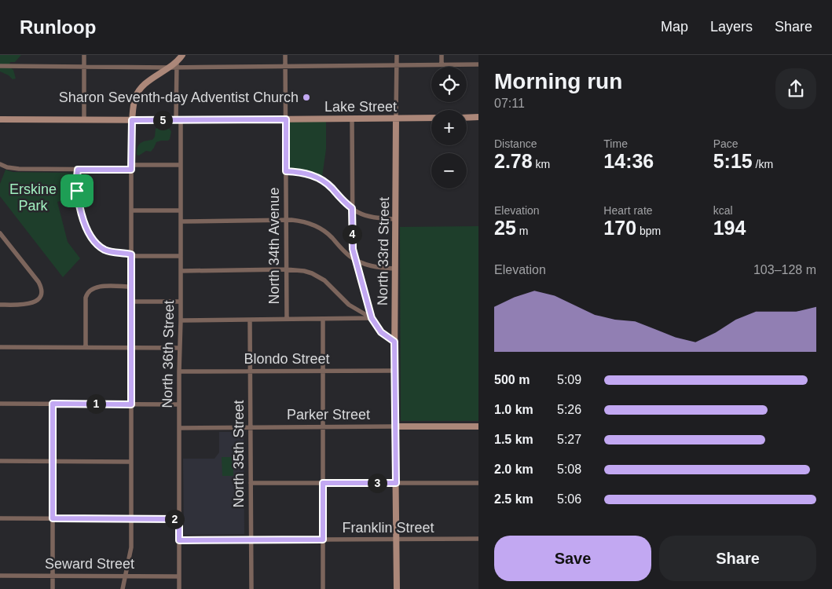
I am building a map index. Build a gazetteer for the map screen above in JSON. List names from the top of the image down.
{
  "streets": {
    "street": [
      "Lake Street",
      "North 34th Avenue",
      "North 33rd Street",
      "North 36th Street",
      "Blondo Street",
      "Parker Street",
      "North 35th Street",
      "Franklin Street",
      "Seward Street"
    ]
  },
  "crossings": [
    ["Lake Street", "North 34th Avenue"],
    ["Lake Street", "North 33rd Street"],
    ["Lake Street", "North 36th Street"],
    ["North 33rd Street", "Blondo Street"],
    ["North 33rd Street", "Parker Street"],
    ["North 33rd Street", "Franklin Street"],
    ["North 36th Street", "Blondo Street"],
    ["North 36th Street", "Parker Street"],
    ["North 36th Street", "Franklin Street"],
    ["North 36th Street", "Seward Street"],
    ["Blondo Street", "North 35th Street"],
    ["Parker Street", "North 35th Street"],
    ["North 35th Street", "Franklin Street"]
  ],
  "parks": ["Erskine Park"],
  "places": ["Sharon Seventh-day Adventist Church"],
  "page": {
    "header": "Runloop",
    "nav": ["Map", "Layers", "Share"],
    "heading": ["Morning run", "07:11"],
    "map_buttons": ["+", "−"],
    "pins": [
      "5",
      "4",
      "1",
      "3",
      "2"
    ],
    "stats": [
      ["Distance", "2.78 km"],
      ["Time", "14:36"],
      ["Pace", "5:15 /km"],
      ["Elevation", "25 m"],
      ["Heart rate", "170 bpm"],
      ["kcal", "194"]
    ],
    "chart": ["Elevation", "103–128 m"],
    "list": [
      {
        "name": "500 m",
        "note": "5:09"
      },
      {
        "name": "1.0 km",
        "note": "5:26"
      },
      {
        "name": "1.5 km",
        "note": "5:27"
      },
      {
        "name": "2.0 km",
        "note": "5:08"
      },
      {
        "name": "2.5 km",
        "note": "5:06"
      }
    ],
    "buttons": ["Save", "Share"]
  }
}
